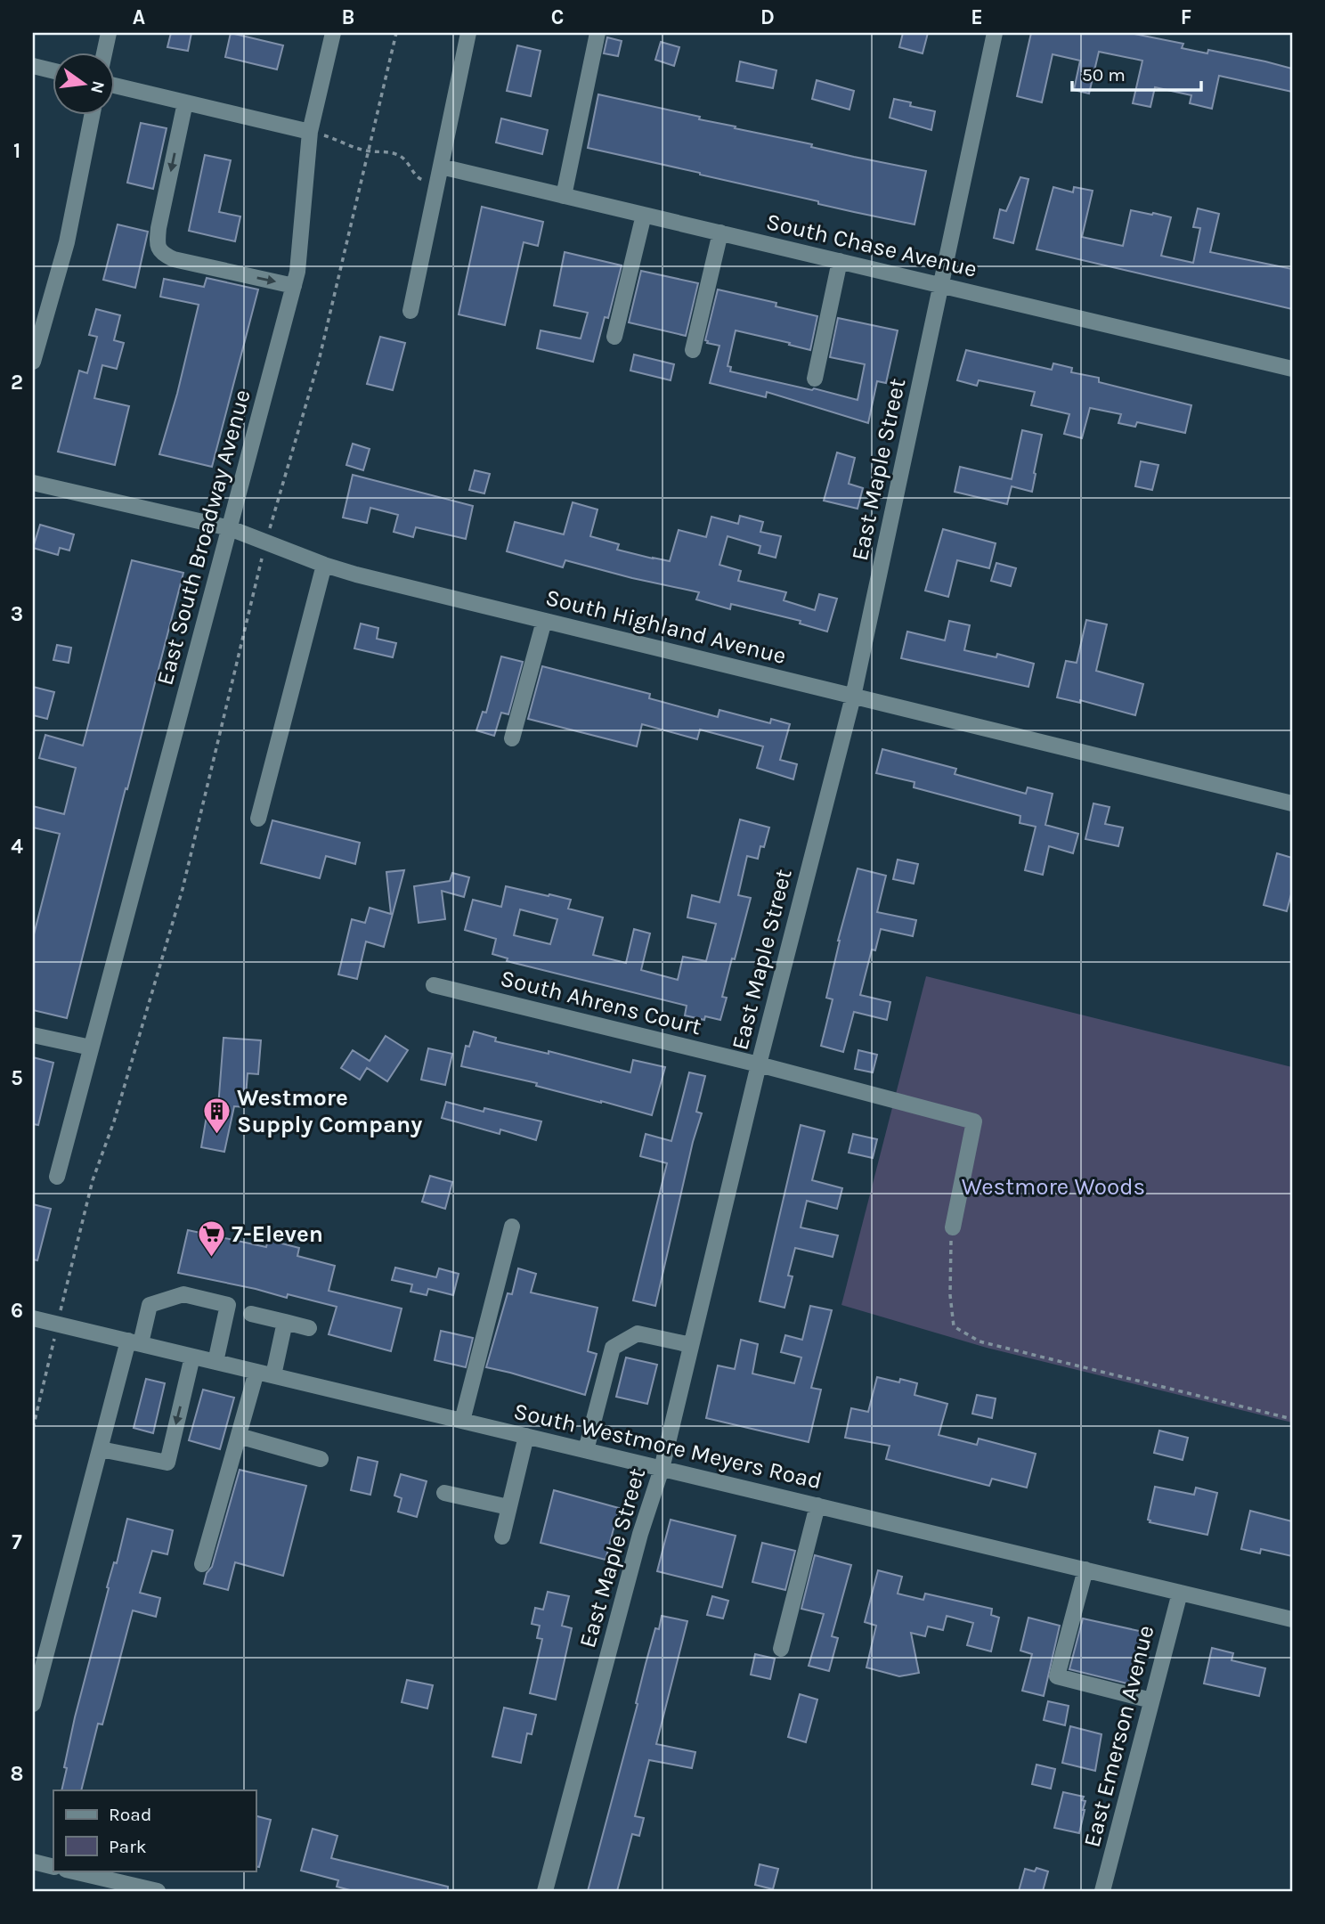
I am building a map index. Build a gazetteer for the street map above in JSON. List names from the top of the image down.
{
  "streets": {
    "street": [
      "South Chase Avenue",
      "East Maple Street",
      "East South Broadway Avenue",
      "South Highland Avenue",
      "South Ahrens Court",
      "South Westmore Meyers Road",
      "East Emerson Avenue"
    ]
  },
  "crossings": [
    ["South Chase Avenue", "East Maple Street"],
    ["East Maple Street", "South Highland Avenue"],
    ["East Maple Street", "South Ahrens Court"],
    ["East Maple Street", "South Westmore Meyers Road"],
    ["East South Broadway Avenue", "South Highland Avenue"],
    ["South Westmore Meyers Road", "East Emerson Avenue"]
  ],
  "parks": ["Westmore Woods"],
  "places": {
    "building": ["Westmore Supply Company"],
    "supermarket": ["7-Eleven"]
  },
  "legend": ["Road", "Park"],
  "scale_bar": "50 m",
  "north": "right",
  "grid": {
    "columns": [
      "A",
      "B",
      "C",
      "D",
      "E",
      "F"
    ],
    "rows": [
      "1",
      "2",
      "3",
      "4",
      "5",
      "6",
      "7",
      "8"
    ]
  }
}
